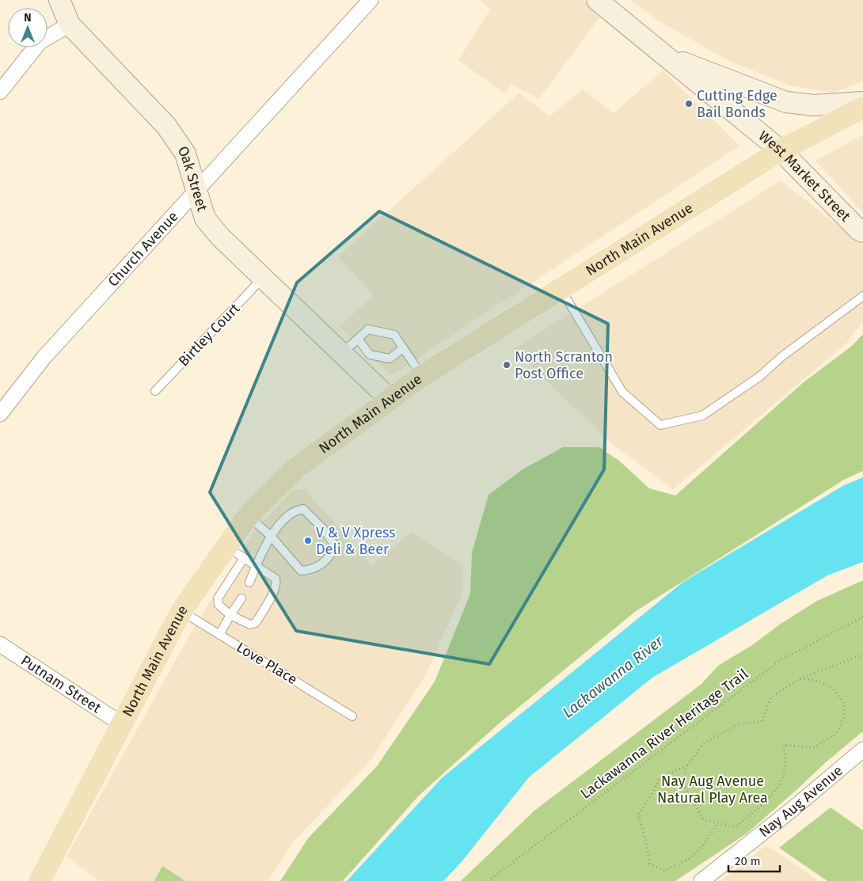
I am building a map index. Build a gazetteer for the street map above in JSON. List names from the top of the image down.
{
  "streets": {
    "main road": ["North Main Avenue"],
    "street": [
      "West Market Street",
      "Oak Street",
      "Church Avenue",
      "Putnam Street",
      "Nay Aug Avenue"
    ],
    "lane": ["Birtley Court", "Love Place"],
    "path": ["Lackawanna River Heritage Trail"]
  },
  "crossings": [
    ["West Market Street", "North Main Avenue"],
    ["Oak Street", "North Main Avenue"],
    ["Oak Street", "Church Avenue"],
    ["Oak Street", "Birtley Court"],
    ["North Main Avenue", "Love Place"],
    ["North Main Avenue", "Putnam Street"]
  ],
  "water": ["Lackawanna River"],
  "parks": ["Nay Aug Avenue Natural Play Area"],
  "places": ["Cutting Edge Bail Bonds", "North Scranton Post Office", "V & V Xpress Deli & Beer"],
  "scale_bar": "20 m",
  "north": "top"
}
